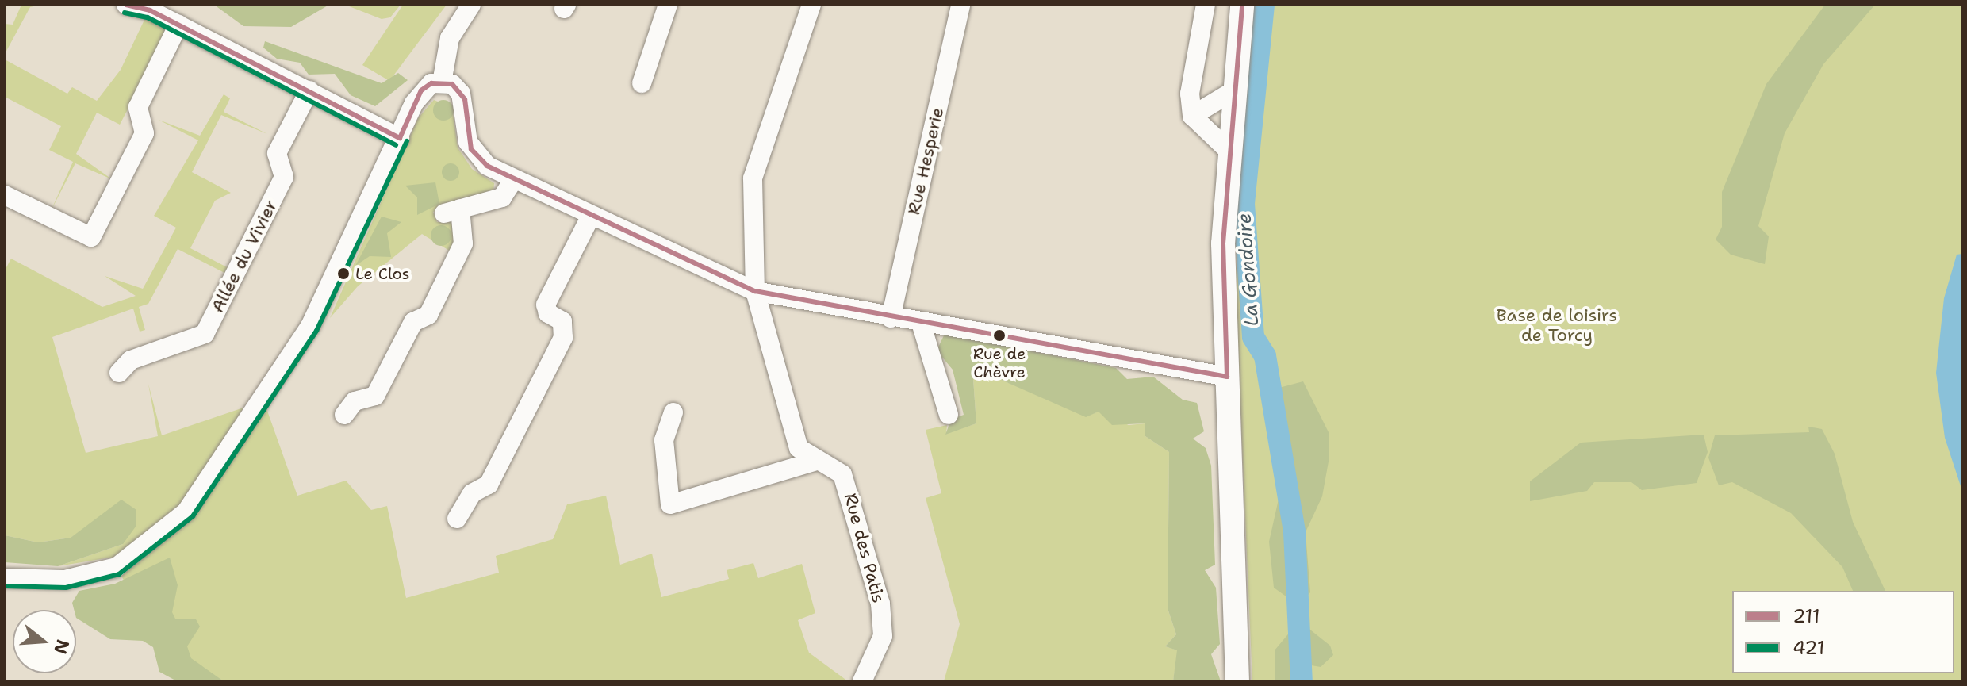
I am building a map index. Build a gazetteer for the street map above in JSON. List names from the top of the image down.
{
  "streets": {
    "street": ["Rue Hesperie", "Allée du Vivier", "Rue des Patis"]
  },
  "water": ["La Gondoire"],
  "parks": ["Base de loisirs de Torcy"],
  "places": ["Le Clos", "Rue de Chèvre"],
  "lines": ["transit line 211", "transit line 421"],
  "legend": ["211", "421"],
  "north": "right"
}
